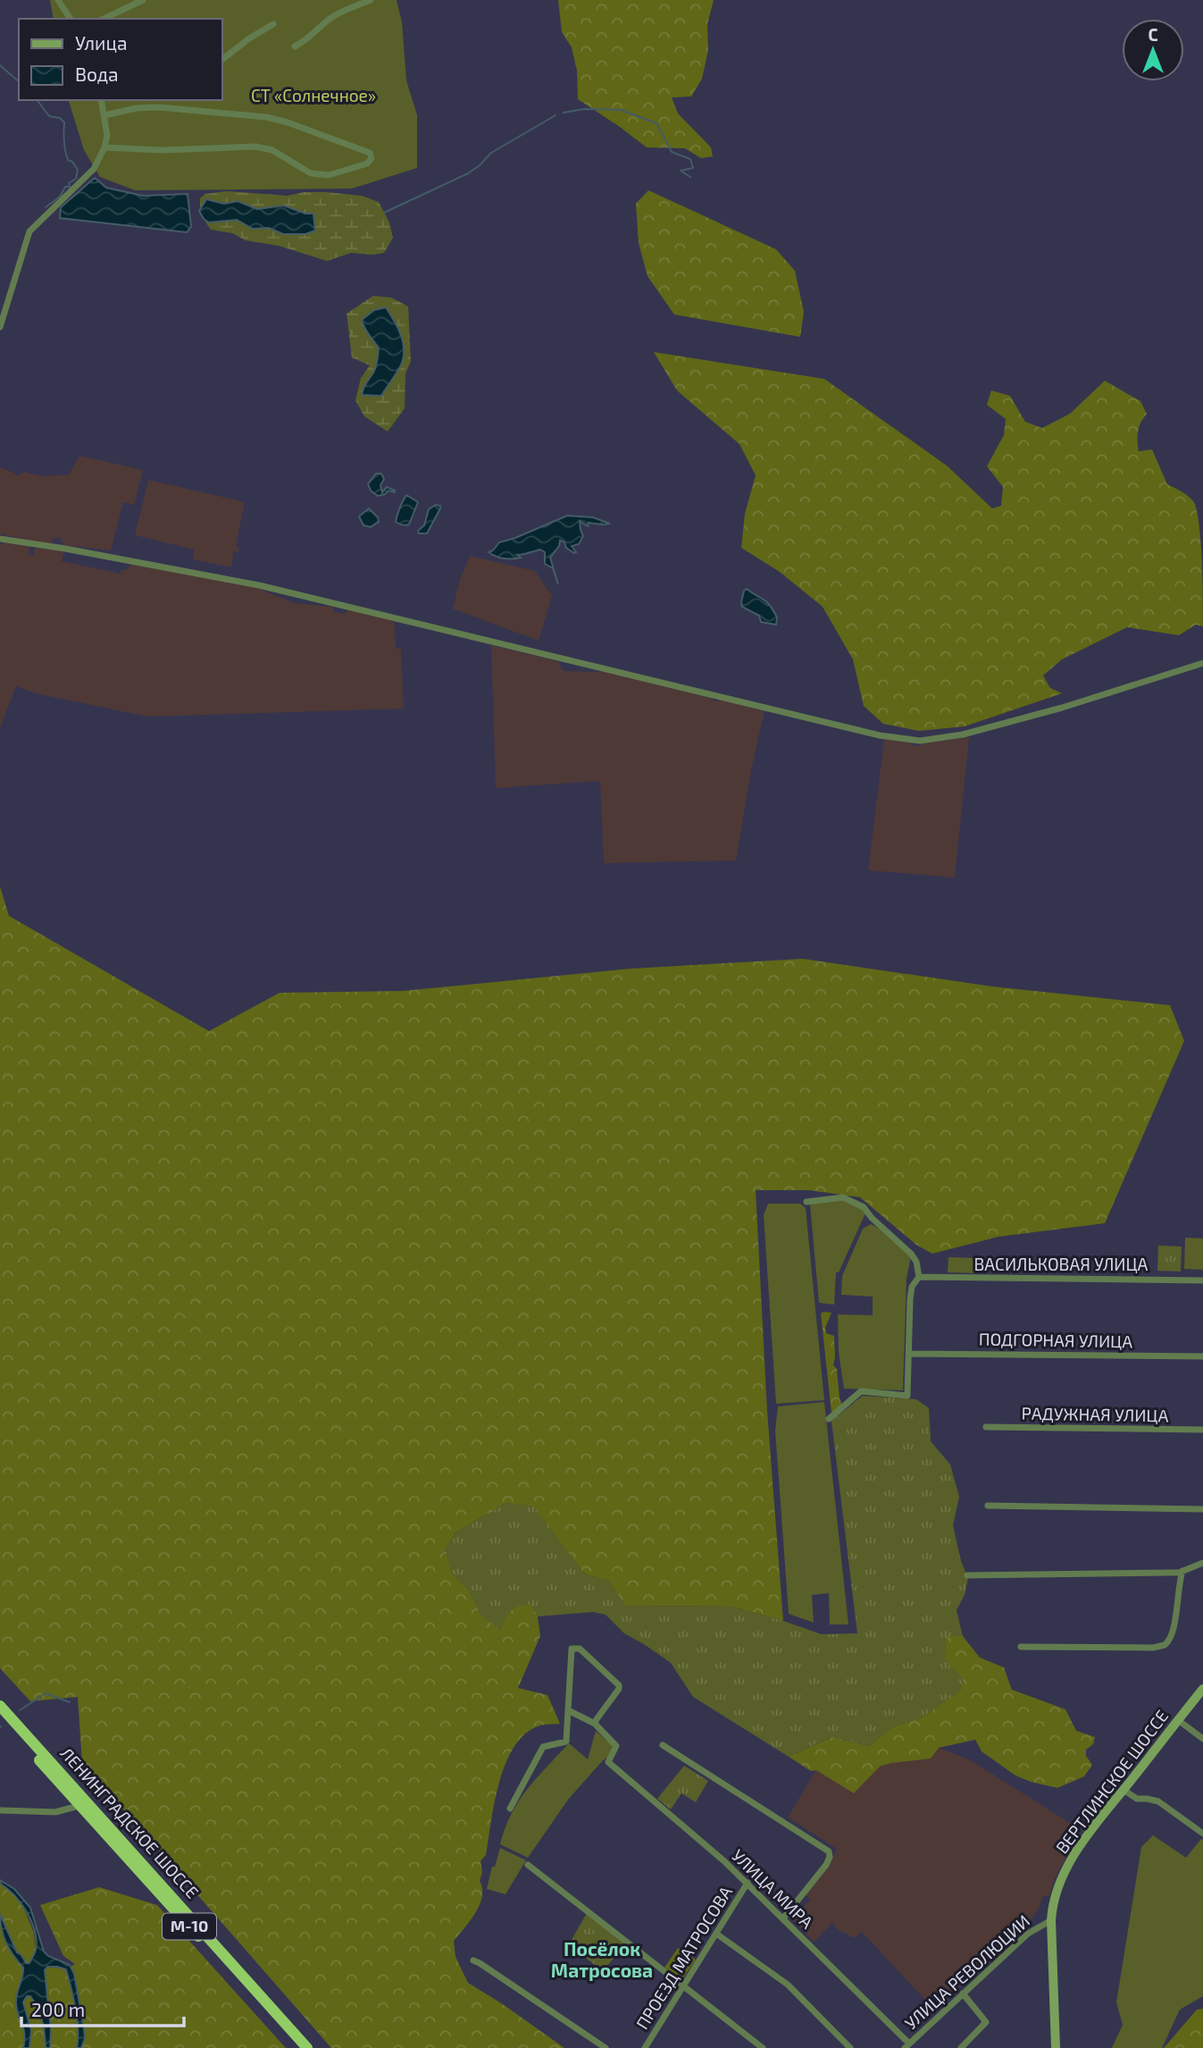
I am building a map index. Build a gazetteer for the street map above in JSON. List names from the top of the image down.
{
  "streets": {
    "highway": ["ЛЕНИНГРАДСКОЕ ШОССЕ", "М-10"],
    "main road": ["ВЕРТЛИНСКОЕ ШОССЕ"],
    "street": [
      "ВАСИЛЬКОВАЯ УЛИЦА",
      "ПОДГОРНАЯ УЛИЦА",
      "РАДУЖНАЯ УЛИЦА",
      "УЛИЦА МИРА",
      "ПРОЕЗД МАТРОСОВА",
      "УЛИЦА РЕВОЛЮЦИИ"
    ]
  },
  "crossings": [
    ["ВЕРТЛИНСКОЕ ШОССЕ", "УЛИЦА РЕВОЛЮЦИИ"],
    ["УЛИЦА МИРА", "ПРОЕЗД МАТРОСОВА"],
    ["УЛИЦА МИРА", "УЛИЦА РЕВОЛЮЦИИ"]
  ],
  "districts": ["Посёлок Матросова"],
  "parks": ["СТ «Солнечное»"],
  "legend": ["Улица", "Вода"],
  "scale_bar": "200 m",
  "north": "top"
}
